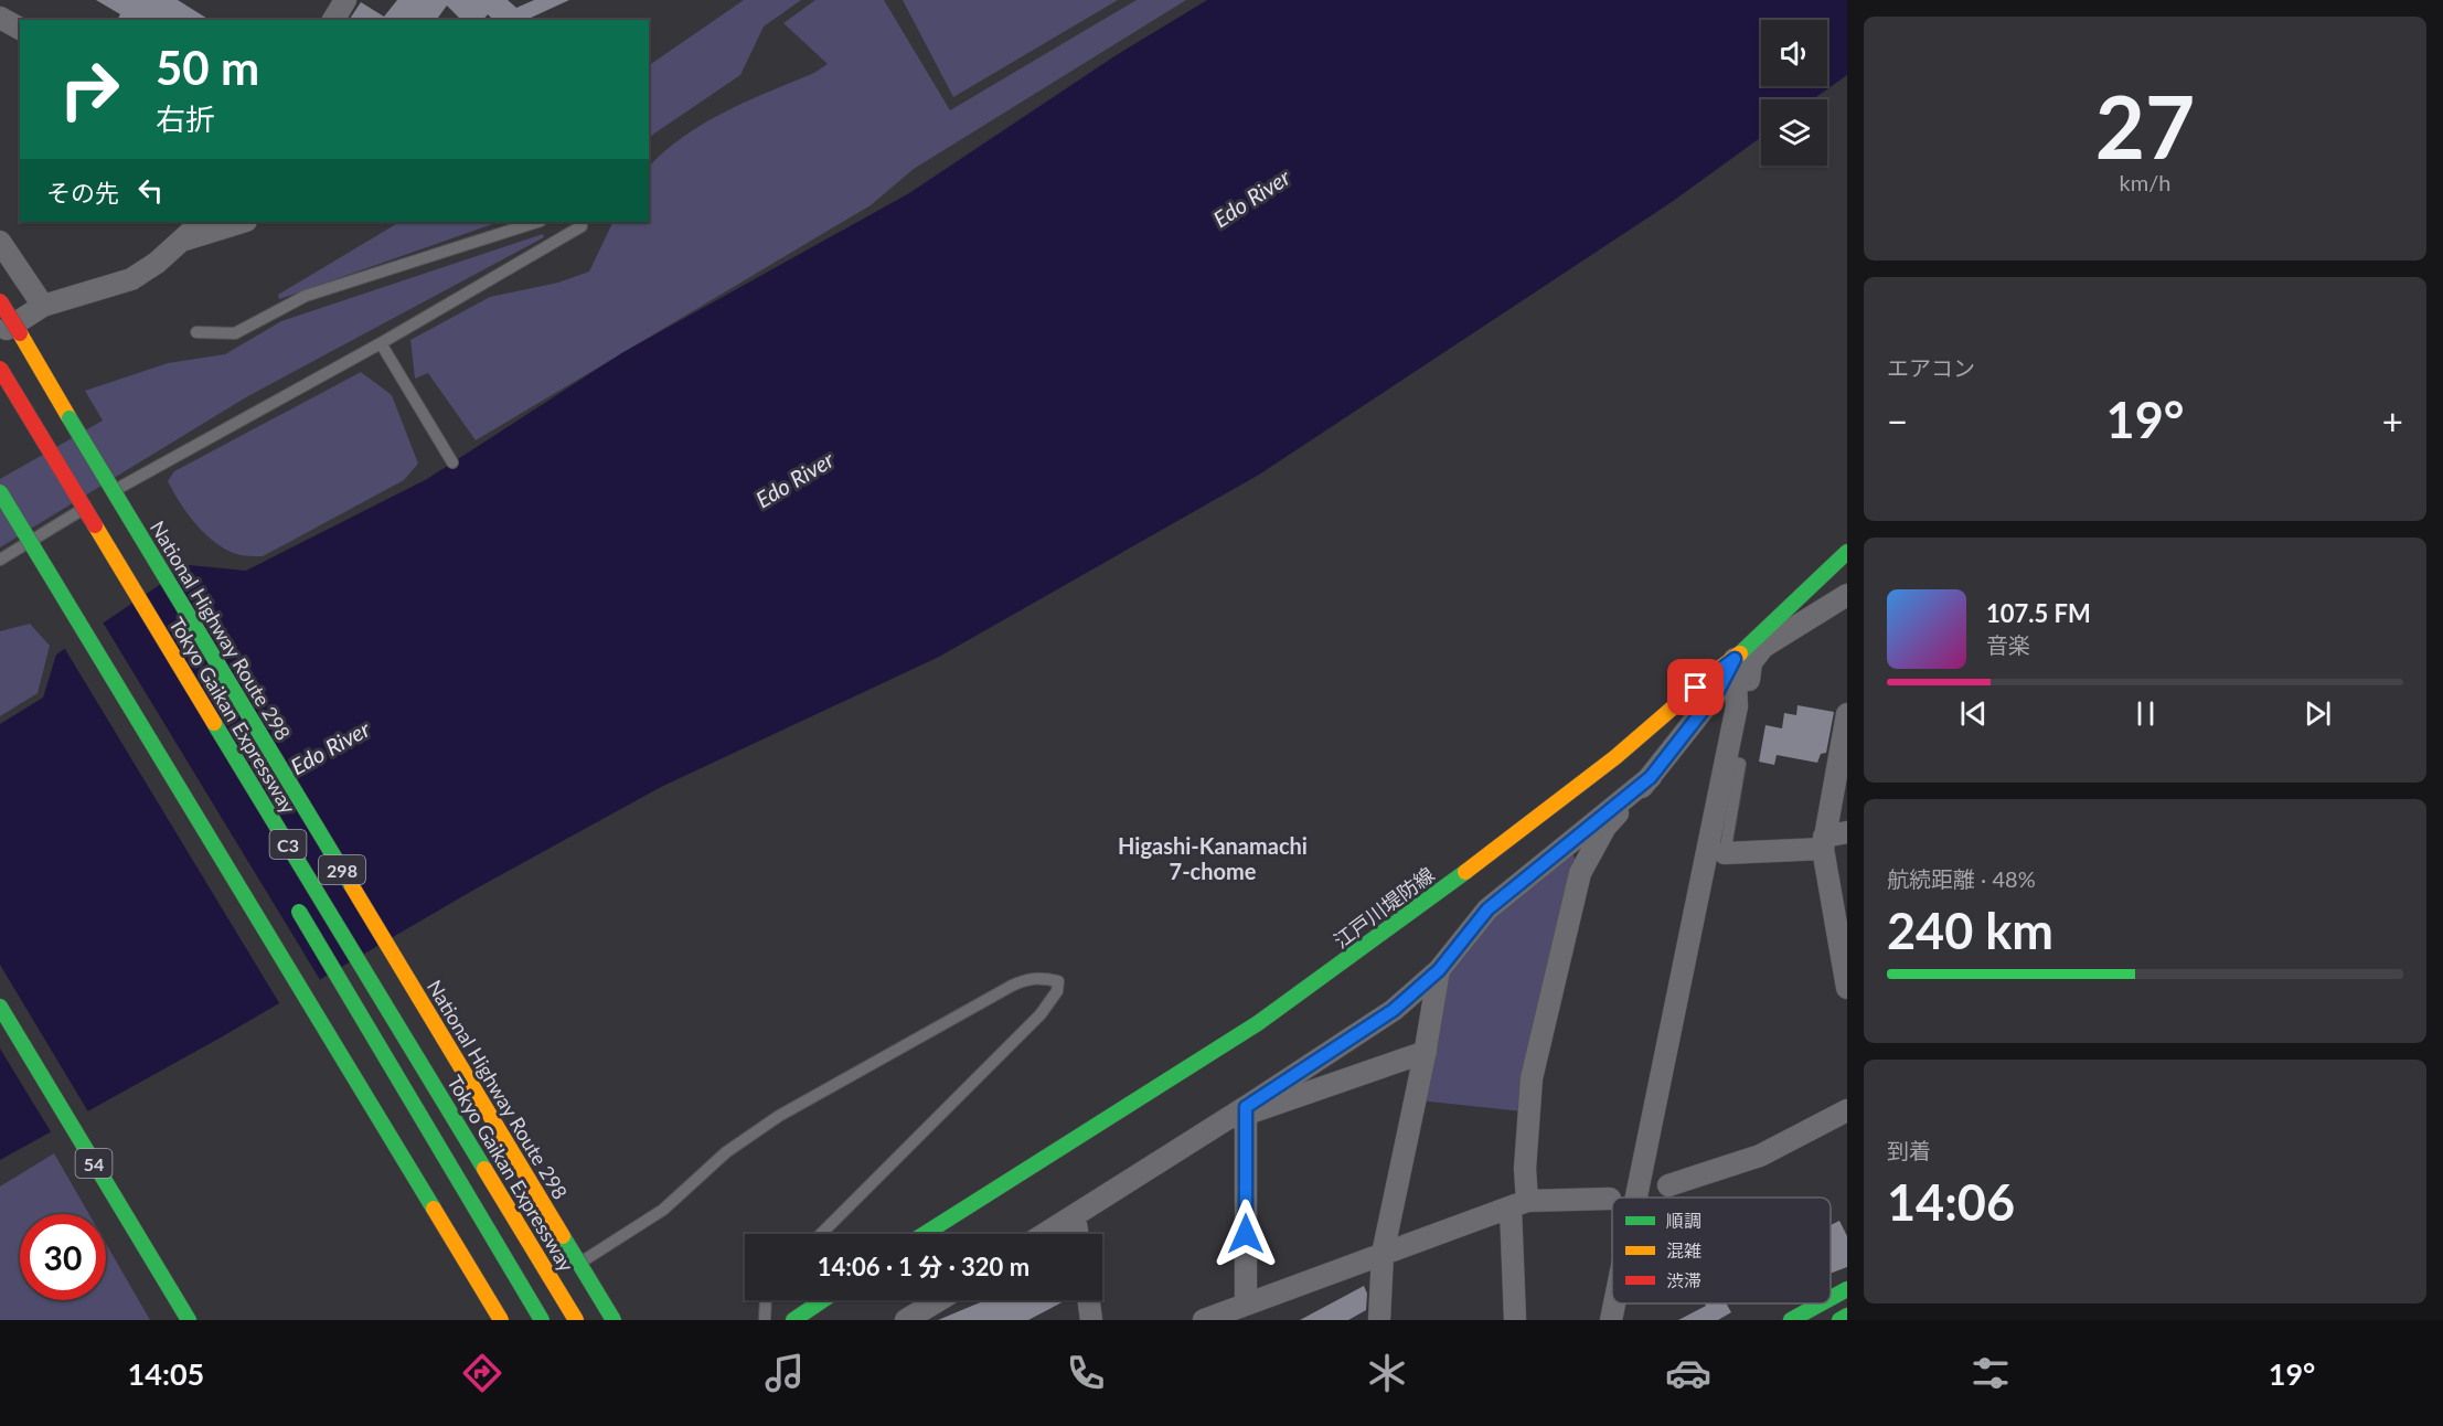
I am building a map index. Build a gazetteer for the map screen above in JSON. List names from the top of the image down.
{
  "streets": {
    "main road": [
      "National Highway Route 298",
      "Tokyo Gaikan Expressway",
      "C3",
      "298",
      "江戸川堤防線",
      "54"
    ]
  },
  "districts": ["Higashi-Kanamachi 7-chome"],
  "water": ["Edo River"],
  "legend": ["順調", "混雑", "渋滞"],
  "page": {
    "tile": [
      ["27", "km/h"],
      "エアコン",
      ["航続距離 · 48%", "240 km"],
      ["到着", "14:06"]
    ],
    "turn": ["50 m", "右折"],
    "then": "その先",
    "heat": ["−", "19°", "+"],
    "song": ["107.5 FM", "音楽"],
    "limit": "30",
    "trip": "14:06 · 1 分 · 320 m",
    "tabs": ["14:05", "19°"]
  }
}
